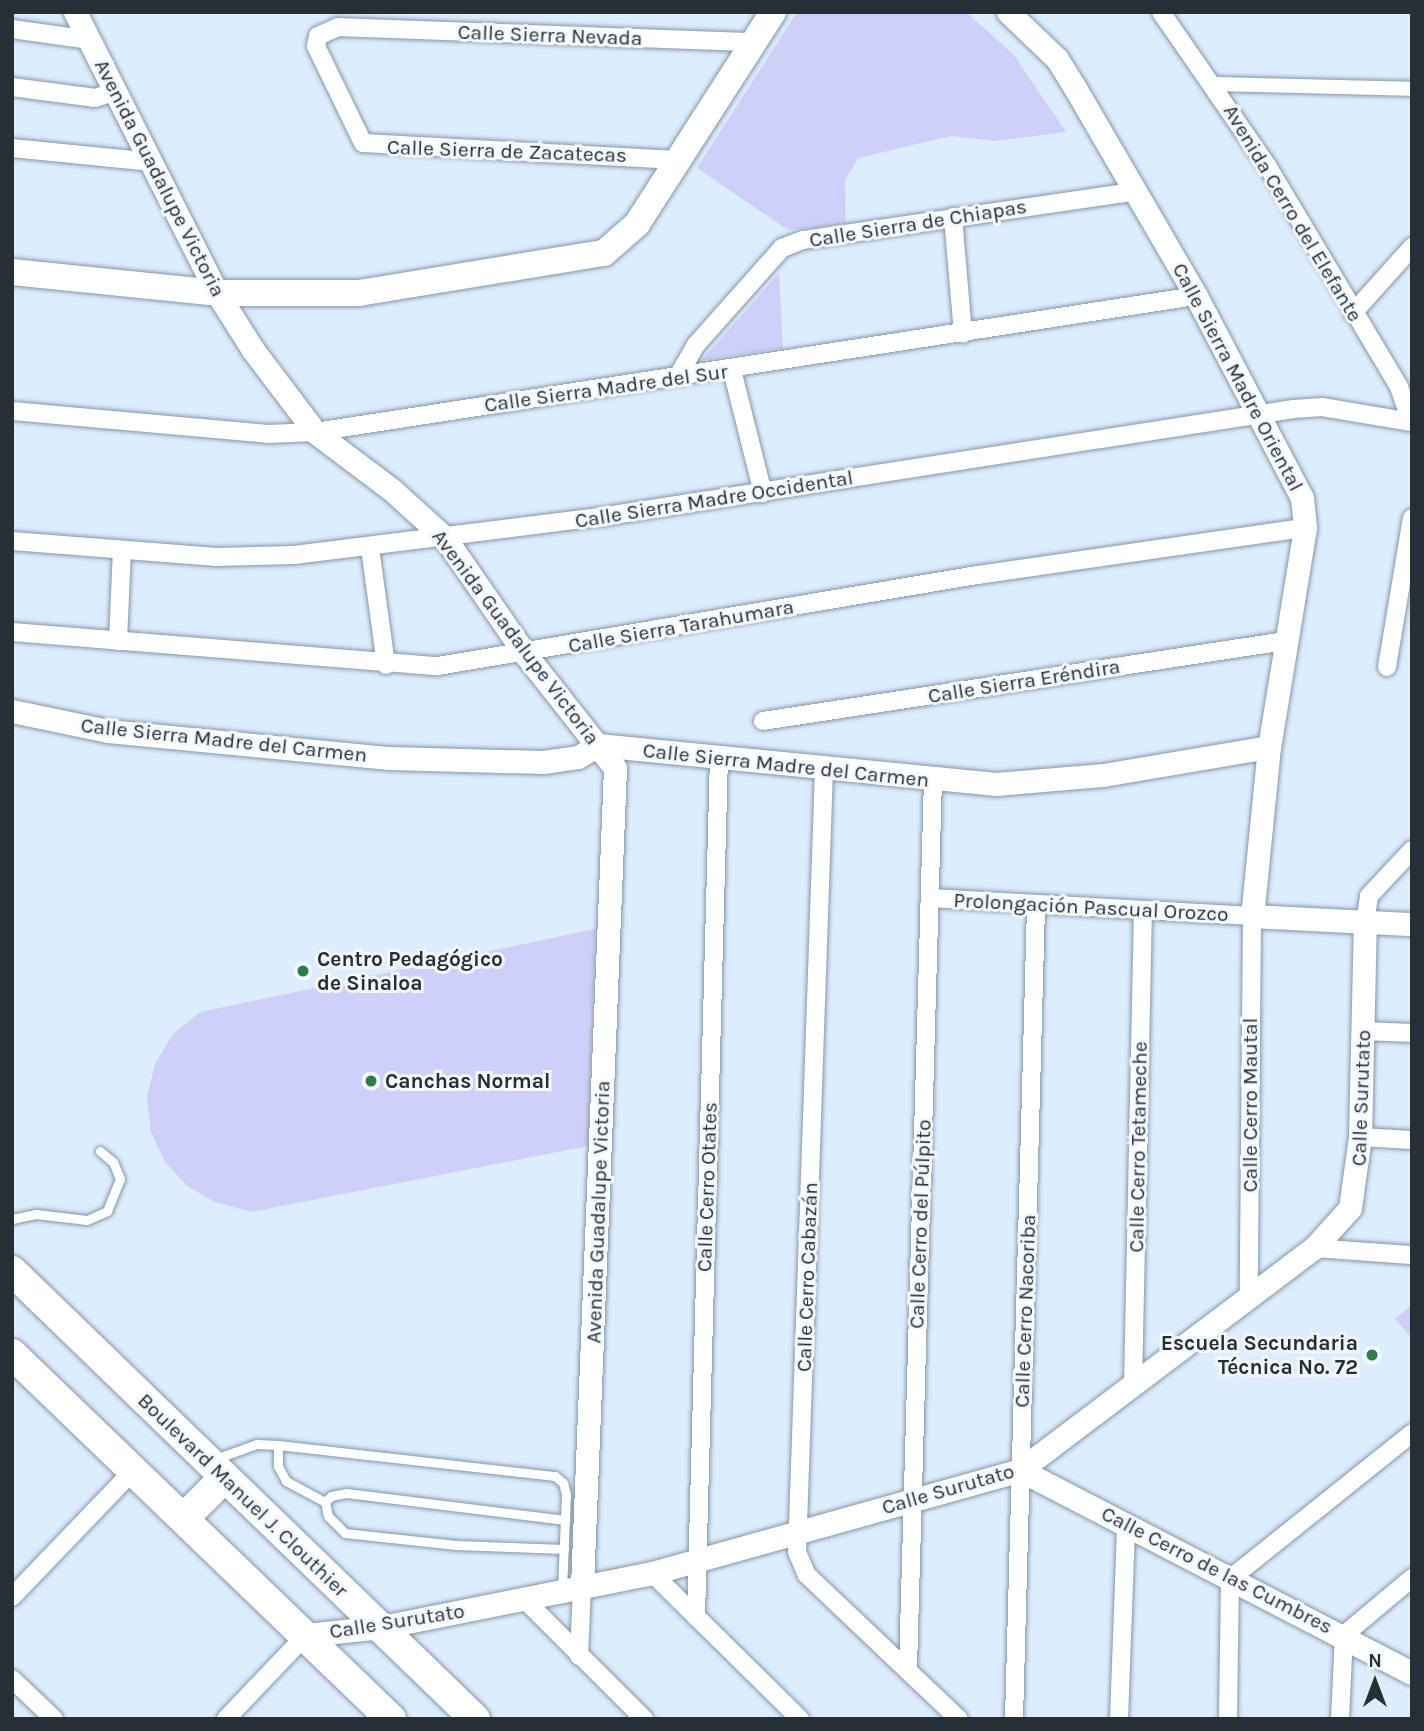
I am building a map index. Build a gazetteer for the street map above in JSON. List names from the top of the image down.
{
  "streets": {
    "main road": ["Boulevard Manuel J. Clouthier"],
    "street": [
      "Calle Sierra Nevada",
      "Calle Sierra de Zacatecas",
      "Avenida Guadalupe Victoria",
      "Avenida Cerro del Elefante",
      "Calle Sierra de Chiapas",
      "Calle Sierra Madre Oriental",
      "Calle Sierra Madre del Sur",
      "Calle Sierra Madre Occidental",
      "Calle Sierra Tarahumara",
      "Calle Sierra Eréndira",
      "Calle Sierra Madre del Carmen",
      "Prolongación Pascual Orozco",
      "Calle Surutato",
      "Calle Cerro Mautal",
      "Calle Cerro Tetameche",
      "Calle Cerro Otates",
      "Calle Cerro del Púlpito",
      "Calle Cerro Cabazán",
      "Calle Cerro Nacoriba",
      "Calle Cerro de las Cumbres"
    ]
  },
  "crossings": [
    ["Calle Sierra Nevada", "Calle Sierra de Zacatecas"],
    ["Avenida Guadalupe Victoria", "Calle Sierra Madre del Sur"],
    ["Avenida Guadalupe Victoria", "Calle Sierra Madre Occidental"],
    ["Avenida Guadalupe Victoria", "Calle Sierra Tarahumara"],
    ["Avenida Guadalupe Victoria", "Calle Sierra Madre del Carmen"],
    ["Avenida Guadalupe Victoria", "Calle Surutato"],
    ["Avenida Cerro del Elefante", "Calle Sierra Madre Occidental"],
    ["Calle Sierra de Chiapas", "Calle Sierra Madre Oriental"],
    ["Calle Sierra de Chiapas", "Calle Sierra Madre del Sur"],
    ["Calle Sierra Madre Oriental", "Calle Sierra Madre del Sur"],
    ["Calle Sierra Madre Oriental", "Calle Sierra Madre Occidental"],
    ["Calle Sierra Madre Oriental", "Calle Sierra Tarahumara"],
    ["Calle Sierra Madre Oriental", "Calle Sierra Eréndira"],
    ["Calle Sierra Madre Oriental", "Calle Sierra Madre del Carmen"],
    ["Calle Sierra Madre Oriental", "Prolongación Pascual Orozco"],
    ["Calle Sierra Madre Oriental", "Calle Cerro Mautal"],
    ["Calle Sierra Madre del Carmen", "Calle Cerro Otates"],
    ["Calle Sierra Madre del Carmen", "Calle Cerro del Púlpito"],
    ["Calle Sierra Madre del Carmen", "Calle Cerro Cabazán"],
    ["Prolongación Pascual Orozco", "Calle Cerro Mautal"],
    ["Prolongación Pascual Orozco", "Calle Cerro Tetameche"],
    ["Prolongación Pascual Orozco", "Calle Cerro del Púlpito"],
    ["Prolongación Pascual Orozco", "Calle Cerro Nacoriba"],
    ["Calle Surutato", "Calle Cerro Mautal"],
    ["Calle Surutato", "Calle Cerro Tetameche"],
    ["Calle Surutato", "Calle Cerro Otates"],
    ["Calle Surutato", "Calle Cerro del Púlpito"],
    ["Calle Surutato", "Calle Cerro Cabazán"],
    ["Calle Surutato", "Calle Cerro Nacoriba"],
    ["Calle Surutato", "Boulevard Manuel J. Clouthier"],
    ["Calle Surutato", "Calle Cerro de las Cumbres"],
    ["Calle Cerro del Púlpito", "Calle Cerro Cabazán"],
    ["Calle Cerro Nacoriba", "Calle Cerro de las Cumbres"]
  ],
  "places": ["Centro Pedagógico de Sinaloa", "Canchas Normal", "Escuela Secundaria Técnica No. 72"],
  "north": "top"
}
